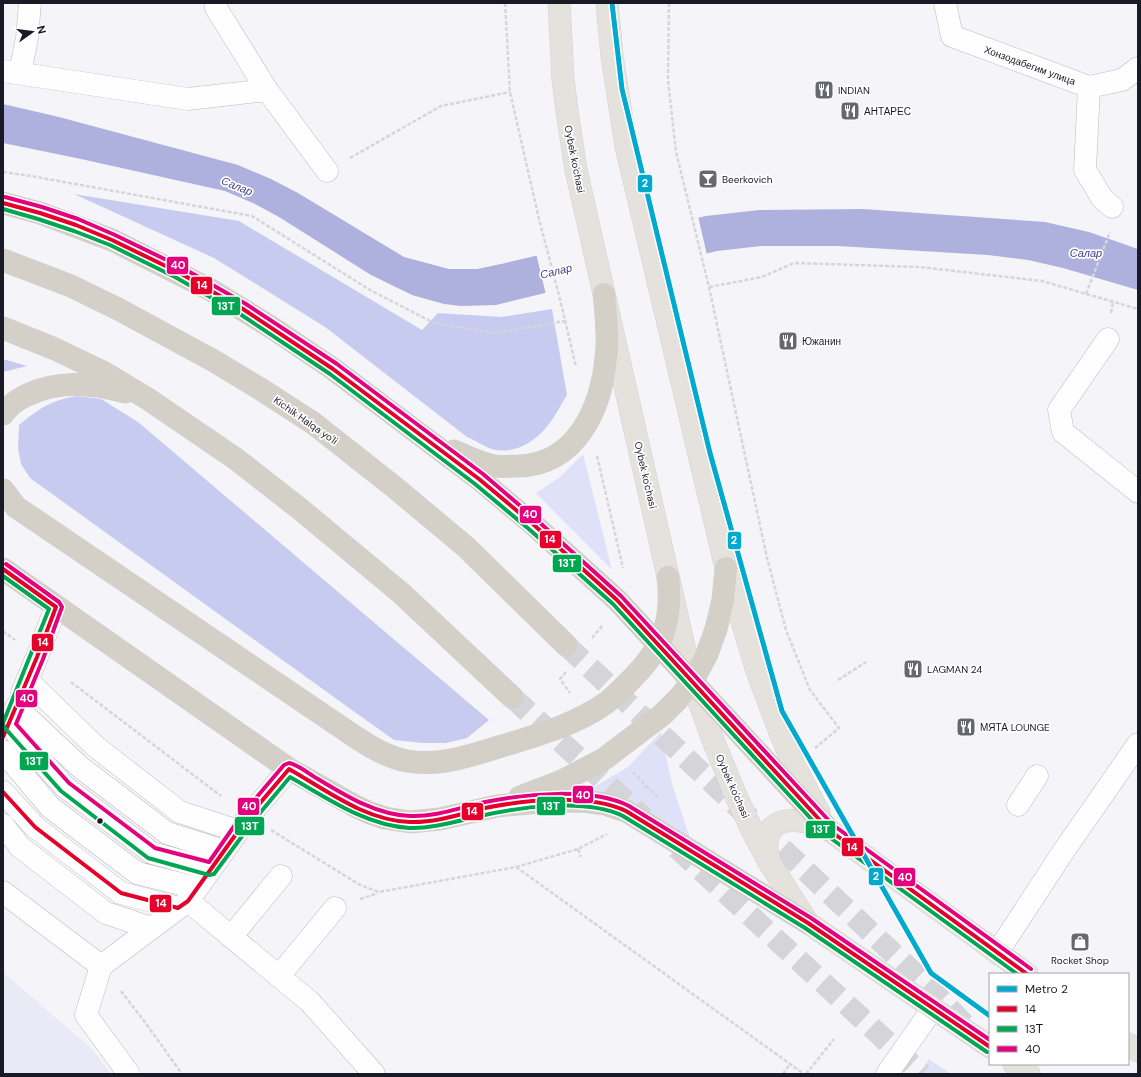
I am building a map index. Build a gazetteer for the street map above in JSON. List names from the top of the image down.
{
  "streets": {
    "highway": ["Kichik Halqa yo'li"],
    "main road": ["Oybek ko'chasi"],
    "street": ["Хонзодабегим улица"]
  },
  "water": ["Салар"],
  "places": {
    "restaurant": [
      "INDIAN",
      "АНТАРЕС",
      "Южанин",
      "LAGMAN 24",
      "МЯТА LOUNGE"
    ],
    "bar": ["Beerkovich"],
    "shop": ["Rocket Shop"]
  },
  "lines": [
    "metro line 2",
    "transit line 40",
    "transit line 14",
    "transit line 13Т"
  ],
  "legend": [
    "Metro 2",
    "14",
    "13Т",
    "40"
  ],
  "north": "right"
}
